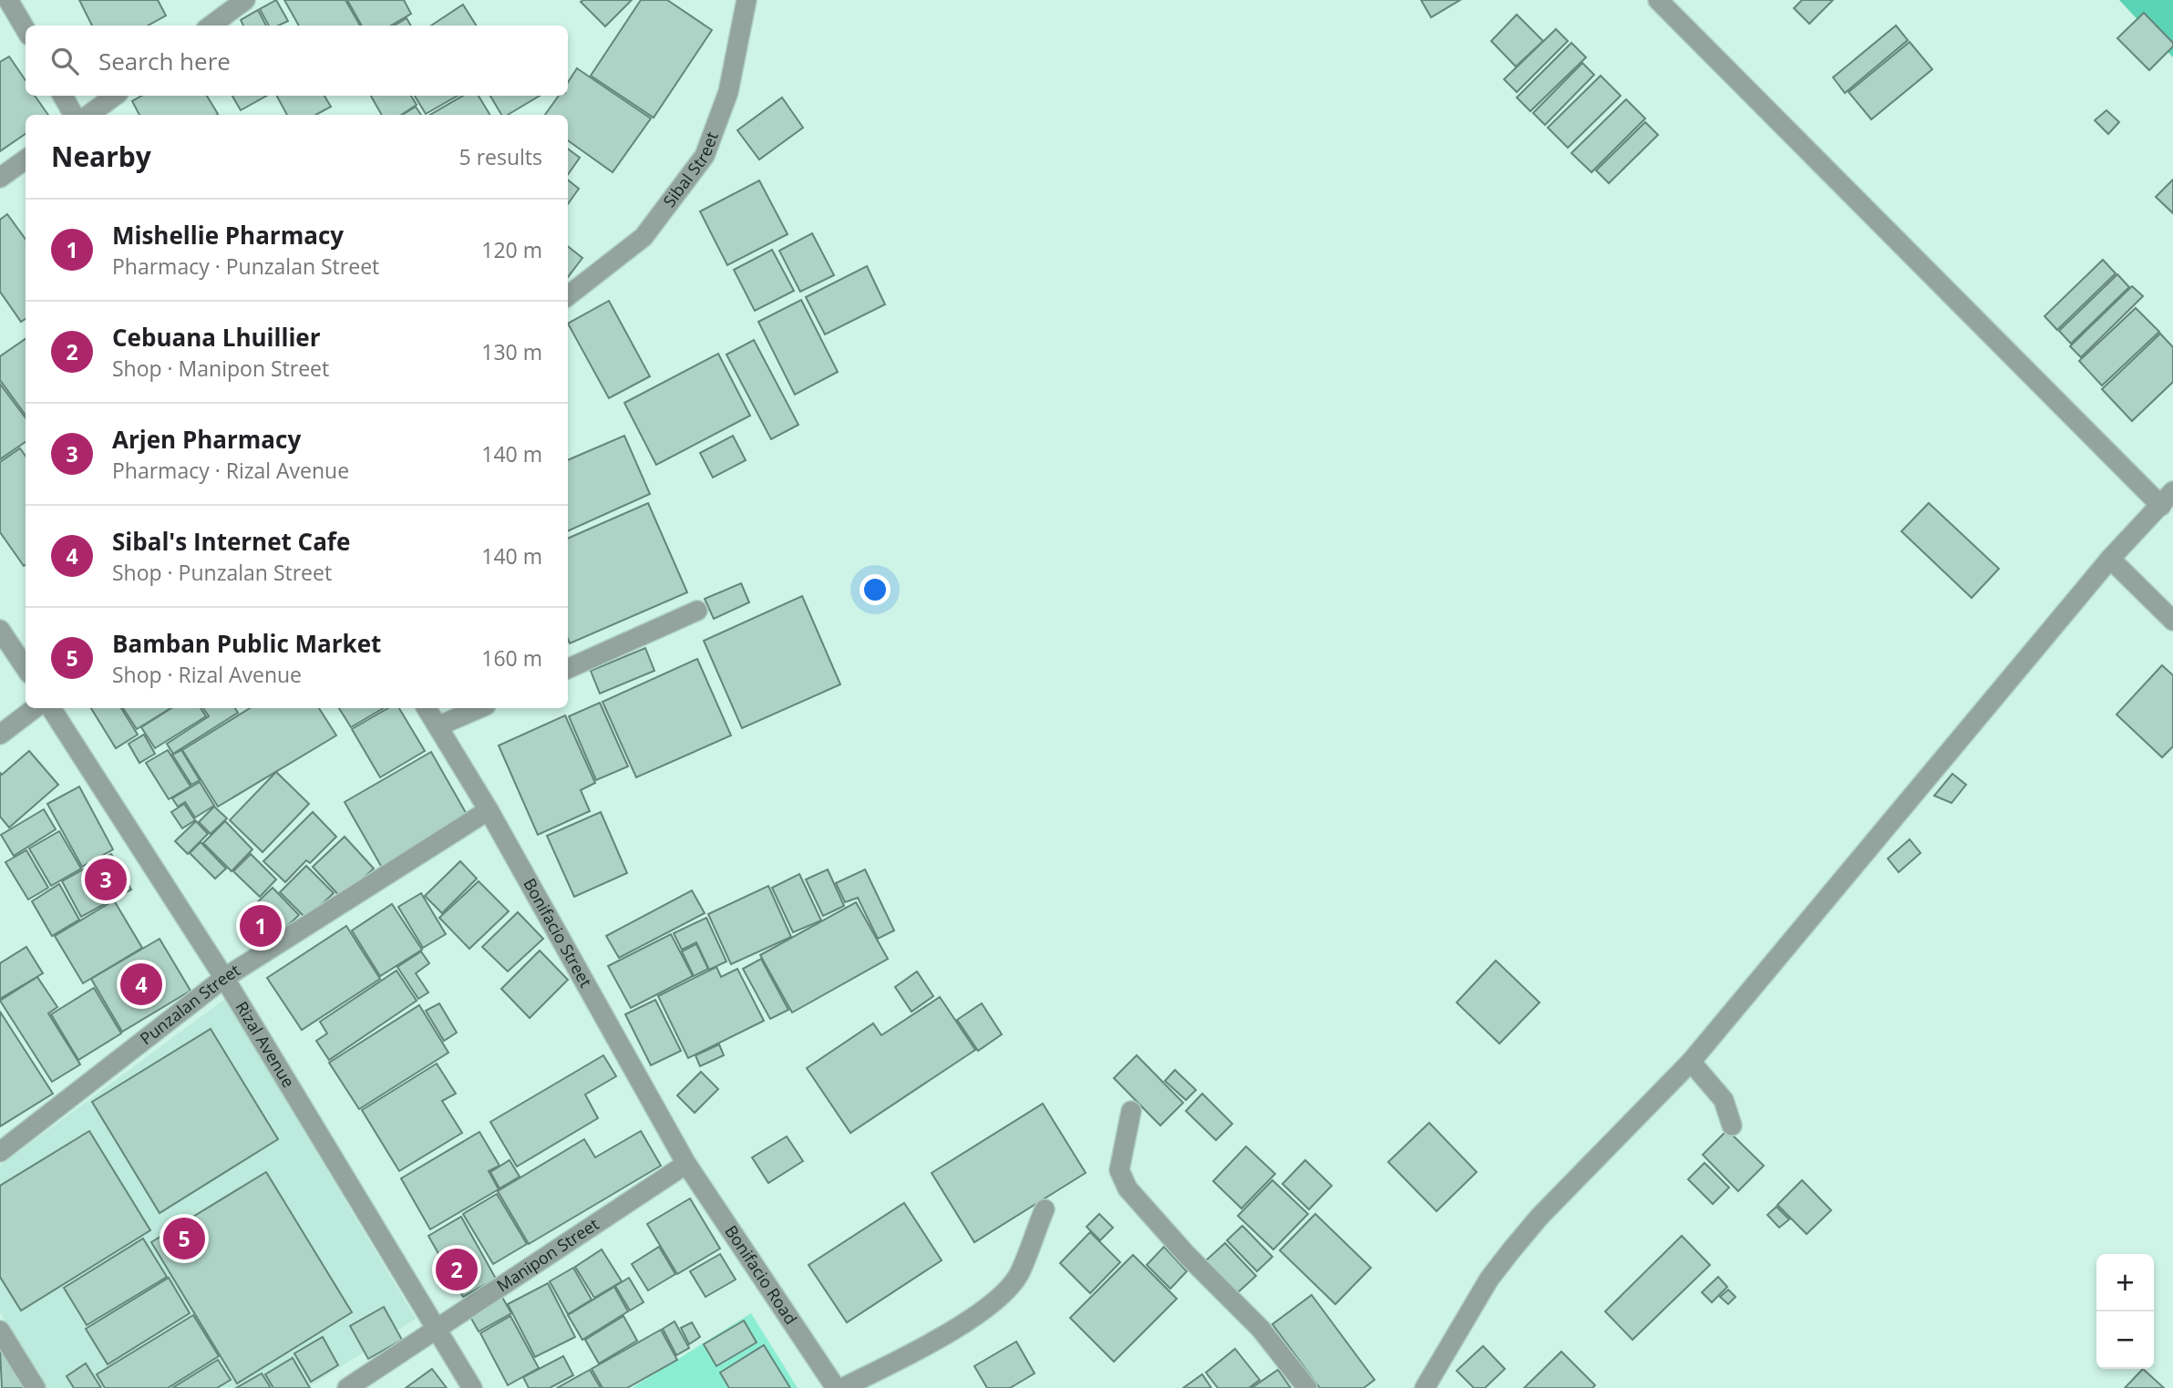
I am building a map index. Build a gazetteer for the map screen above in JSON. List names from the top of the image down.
{
  "streets": {
    "street": [
      "Sibal Street",
      "Bonifacio Street",
      "Punzalan Street",
      "Rizal Avenue",
      "Manipon Street",
      "Bonifacio Road"
    ]
  },
  "crossings": [
    ["Bonifacio Street", "Punzalan Street"],
    ["Bonifacio Street", "Manipon Street"],
    ["Bonifacio Street", "Bonifacio Road"],
    ["Punzalan Street", "Rizal Avenue"],
    ["Rizal Avenue", "Manipon Street"],
    ["Manipon Street", "Bonifacio Road"]
  ],
  "page": {
    "search": "Search here",
    "heading": ["Nearby", "5 results"],
    "list": [
      {
        "mark": "1",
        "name": "Mishellie Pharmacy",
        "note": "Pharmacy · Punzalan Street",
        "value": "120 m"
      },
      {
        "mark": "2",
        "name": "Cebuana Lhuillier",
        "note": "Shop · Manipon Street",
        "value": "130 m"
      },
      {
        "mark": "3",
        "name": "Arjen Pharmacy",
        "note": "Pharmacy · Rizal Avenue",
        "value": "140 m"
      },
      {
        "mark": "4",
        "name": "Sibal's Internet Cafe",
        "note": "Shop · Punzalan Street",
        "value": "140 m"
      },
      {
        "mark": "5",
        "name": "Bamban Public Market",
        "note": "Shop · Rizal Avenue",
        "value": "160 m"
      }
    ],
    "pins": [
      "3",
      "1",
      "4",
      "5",
      "2"
    ],
    "map_buttons": ["+", "−"]
  }
}
